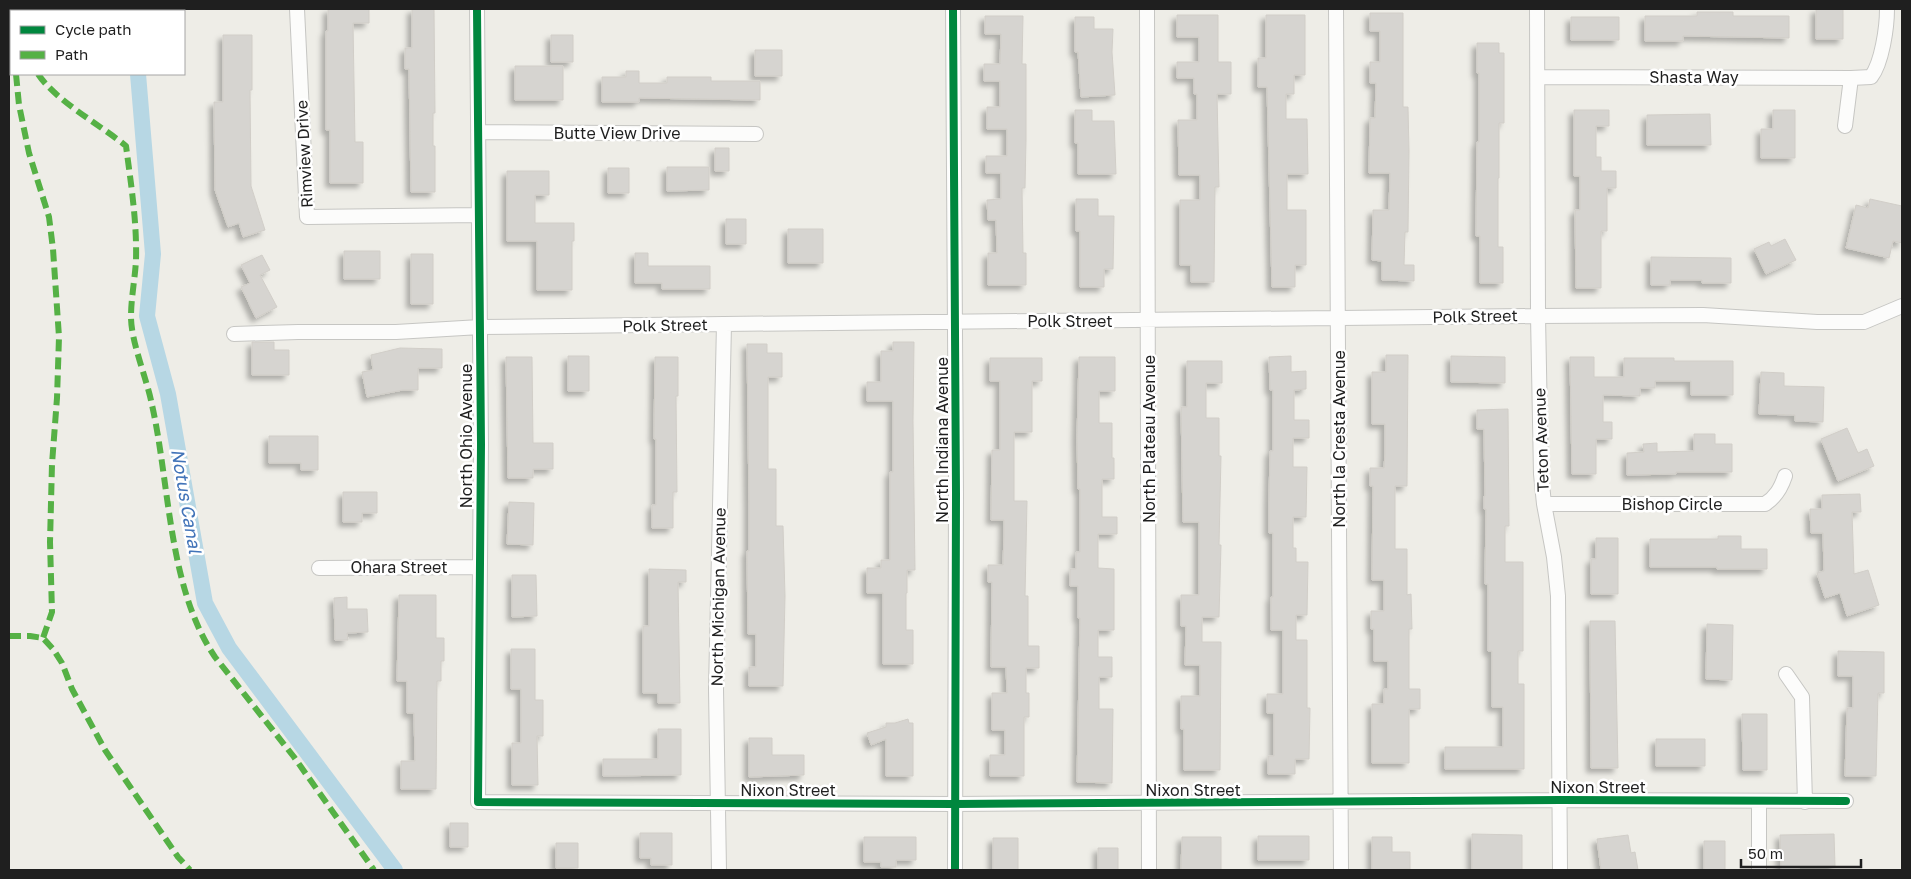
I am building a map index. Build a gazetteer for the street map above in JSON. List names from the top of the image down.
{
  "streets": {
    "street": [
      "Shasta Way",
      "Butte View Drive",
      "Rimview Drive",
      "Polk Street",
      "North Ohio Avenue",
      "North Plateau Avenue",
      "North la Cresta Avenue",
      "North Indiana Avenue",
      "Teton Avenue",
      "Bishop Circle",
      "Ohara Street",
      "North Michigan Avenue",
      "Nixon Street"
    ]
  },
  "crossings": [
    ["Shasta Way", "Teton Avenue"],
    ["Butte View Drive", "North Ohio Avenue"],
    ["Rimview Drive", "North Ohio Avenue"],
    ["Polk Street", "North Ohio Avenue"],
    ["Polk Street", "North Plateau Avenue"],
    ["Polk Street", "North la Cresta Avenue"],
    ["Polk Street", "North Indiana Avenue"],
    ["Polk Street", "Teton Avenue"],
    ["Polk Street", "North Michigan Avenue"],
    ["North Ohio Avenue", "Ohara Street"],
    ["North Ohio Avenue", "Nixon Street"],
    ["North Plateau Avenue", "Nixon Street"],
    ["North la Cresta Avenue", "Nixon Street"],
    ["North Indiana Avenue", "Nixon Street"],
    ["Teton Avenue", "Bishop Circle"],
    ["Teton Avenue", "Nixon Street"],
    ["North Michigan Avenue", "Nixon Street"]
  ],
  "water": ["Notus Canal"],
  "legend": ["Cycle path", "Path"],
  "scale_bar": "50 m"
}
